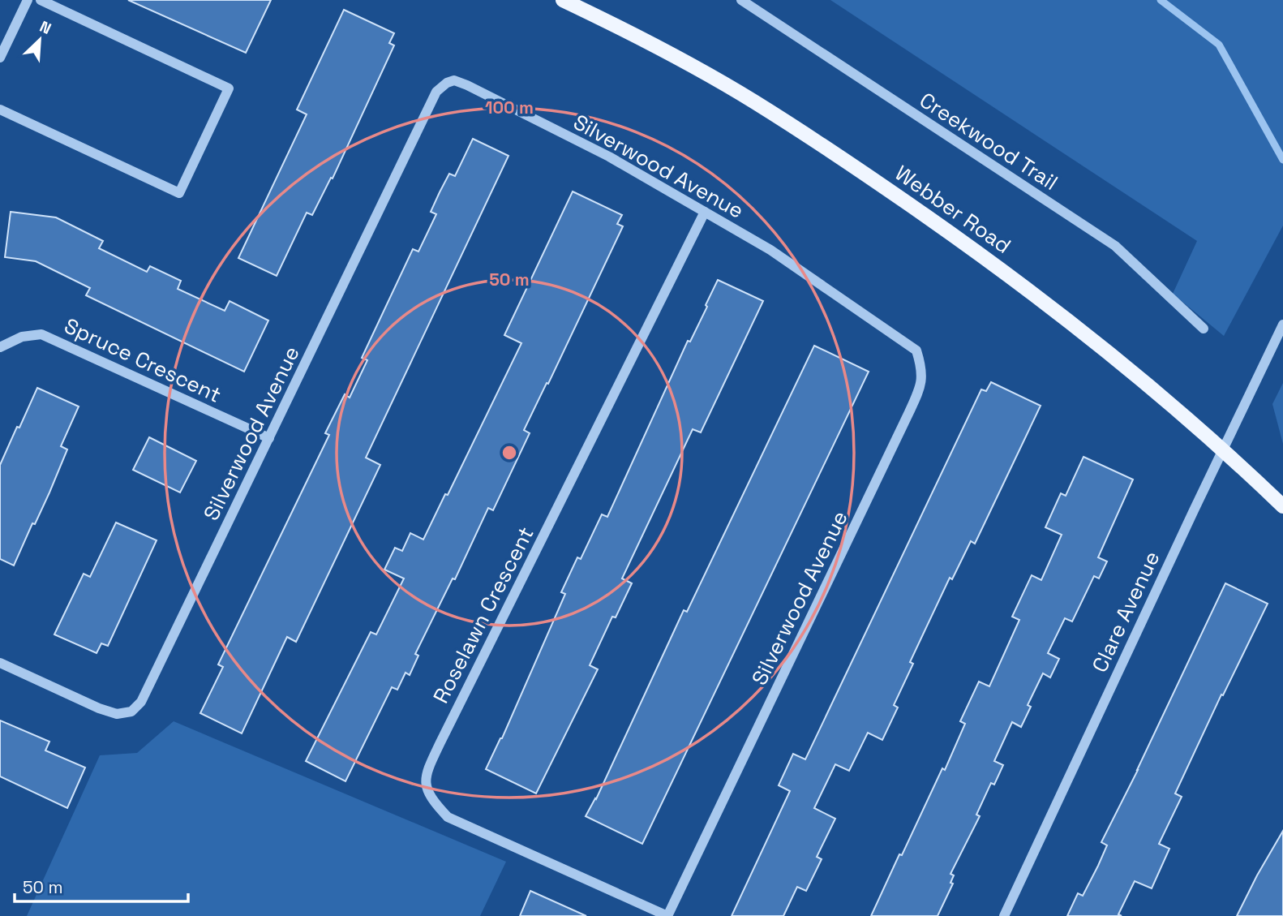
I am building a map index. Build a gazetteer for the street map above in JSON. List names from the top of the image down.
{
  "streets": {
    "main road": ["Webber Road"],
    "street": [
      "Creekwood Trail",
      "Silverwood Avenue",
      "Spruce Crescent",
      "Clare Avenue",
      "Roselawn Crescent"
    ]
  },
  "crossings": [
    ["Silverwood Avenue", "Spruce Crescent"],
    ["Silverwood Avenue", "Roselawn Crescent"],
    ["Webber Road", "Clare Avenue"]
  ],
  "scale_bar": "50 m",
  "north": "top right",
  "rings": ["100 m", "50 m"]
}
